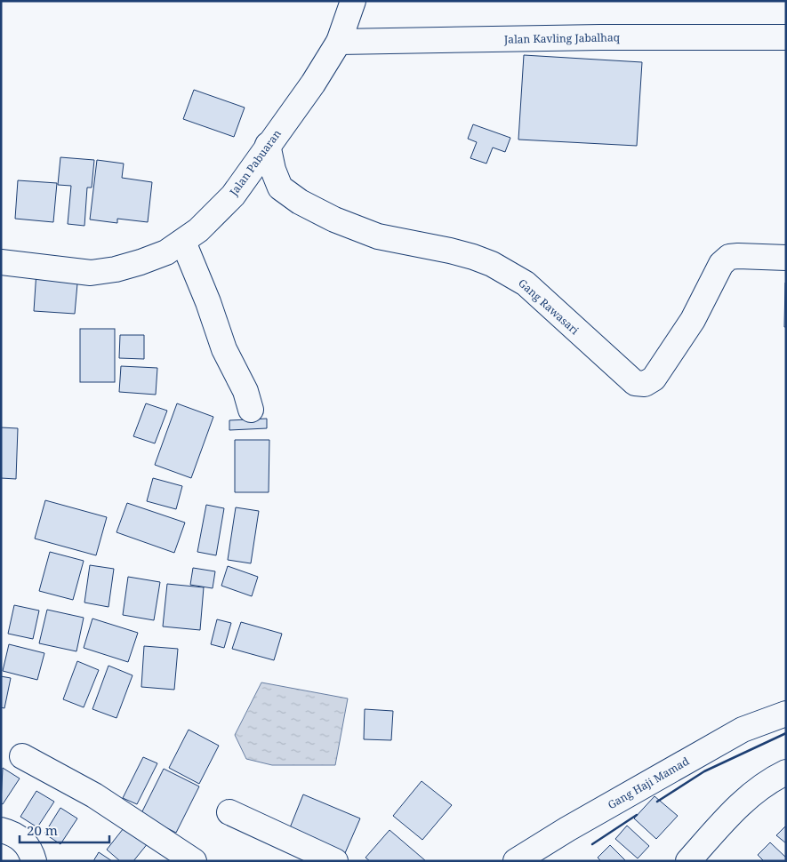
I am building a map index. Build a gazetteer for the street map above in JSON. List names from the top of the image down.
{
  "streets": {
    "street": [
      "Jalan Kavling Jabalhaq",
      "Jalan Pabuaran",
      "Gang Rawasari",
      "Gang Haji Mamad"
    ]
  },
  "crossings": [
    ["Jalan Kavling Jabalhaq", "Jalan Pabuaran"],
    ["Jalan Pabuaran", "Gang Rawasari"]
  ],
  "scale_bar": "20 m"
}
